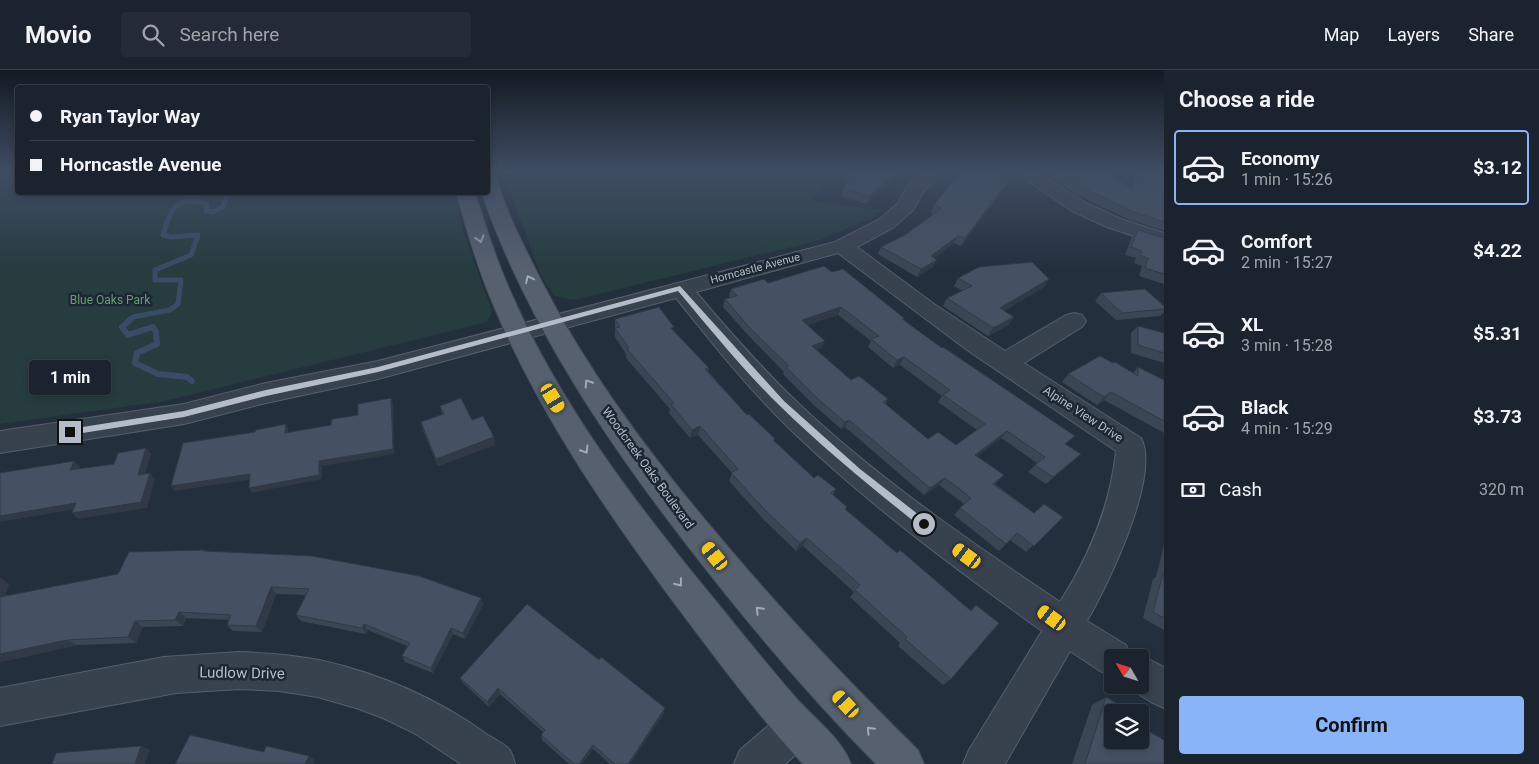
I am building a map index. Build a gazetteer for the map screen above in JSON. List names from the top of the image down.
{
  "streets": {
    "main road": ["Woodcreek Oaks Boulevard"],
    "street": ["Horncastle Avenue", "Alpine View Drive", "Ludlow Drive"]
  },
  "crossings": [
    ["Horncastle Avenue", "Alpine View Drive"],
    ["Horncastle Avenue", "Woodcreek Oaks Boulevard"]
  ],
  "parks": ["Blue Oaks Park"],
  "north": "top left",
  "page": {
    "header": "Movio",
    "search": "Search here",
    "nav": ["Map", "Layers", "Share"],
    "heading": "Choose a ride",
    "banner": ["Ryan Taylor Way", "Horncastle Avenue"],
    "list": [
      {
        "name": "Economy",
        "note": "1 min · 15:26",
        "value": "$3.12"
      },
      {
        "name": "Comfort",
        "note": "2 min · 15:27",
        "value": "$4.22"
      },
      {
        "name": "XL",
        "note": "3 min · 15:28",
        "value": "$5.31"
      },
      {
        "name": "Black",
        "note": "4 min · 15:29",
        "value": "$3.73"
      }
    ],
    "bubble": "1 min",
    "pay": ["Cash", "320 m"],
    "buttons": "Confirm"
  }
}
